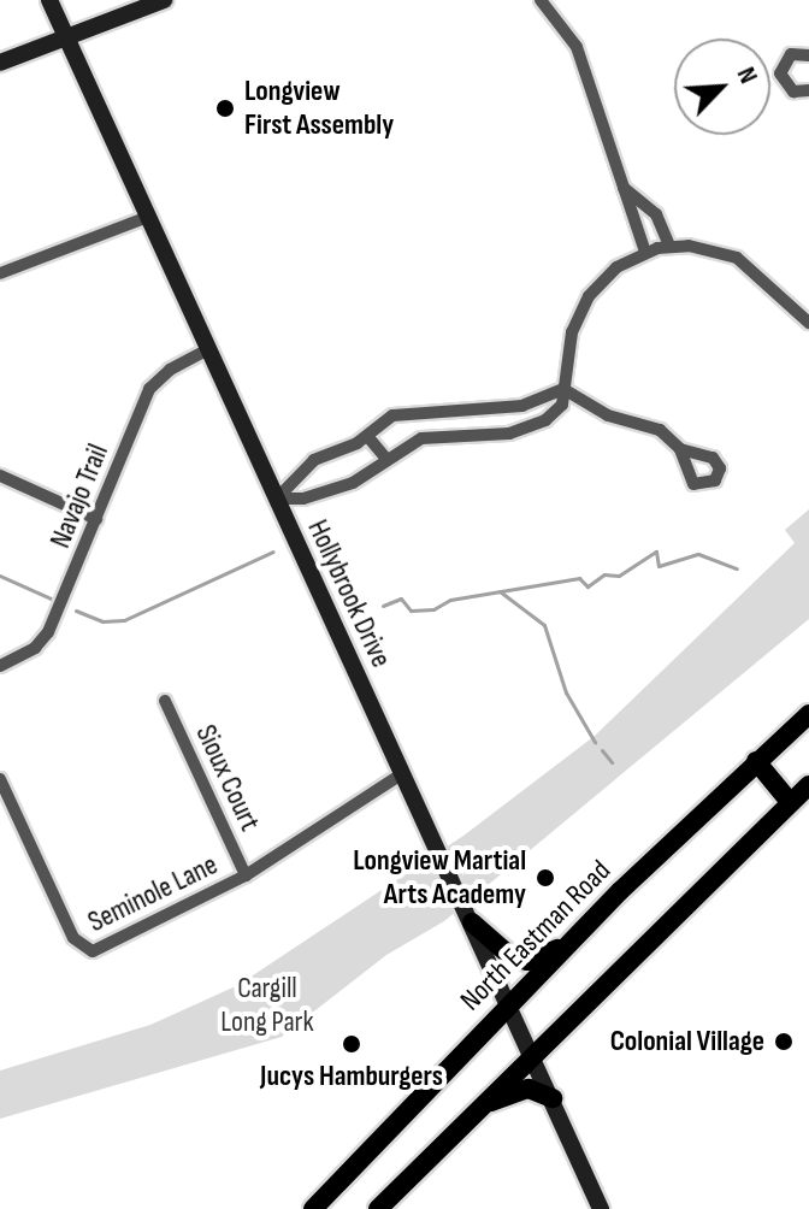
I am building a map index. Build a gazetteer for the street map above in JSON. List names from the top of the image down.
{
  "streets": {
    "main road": ["Hollybrook Drive", "North Eastman Road"],
    "street": ["Navajo Trail", "Sioux Court", "Seminole Lane"]
  },
  "crossings": [
    ["Navajo Trail", "Hollybrook Drive"],
    ["Hollybrook Drive", "Seminole Lane"],
    ["Hollybrook Drive", "North Eastman Road"],
    ["Sioux Court", "Seminole Lane"]
  ],
  "parks": ["Cargill Long Park"],
  "places": [
    "Longview First Assembly",
    "Longview Martial Arts Academy",
    "Colonial Village",
    "Jucys Hamburgers"
  ],
  "north": "top right"
}
